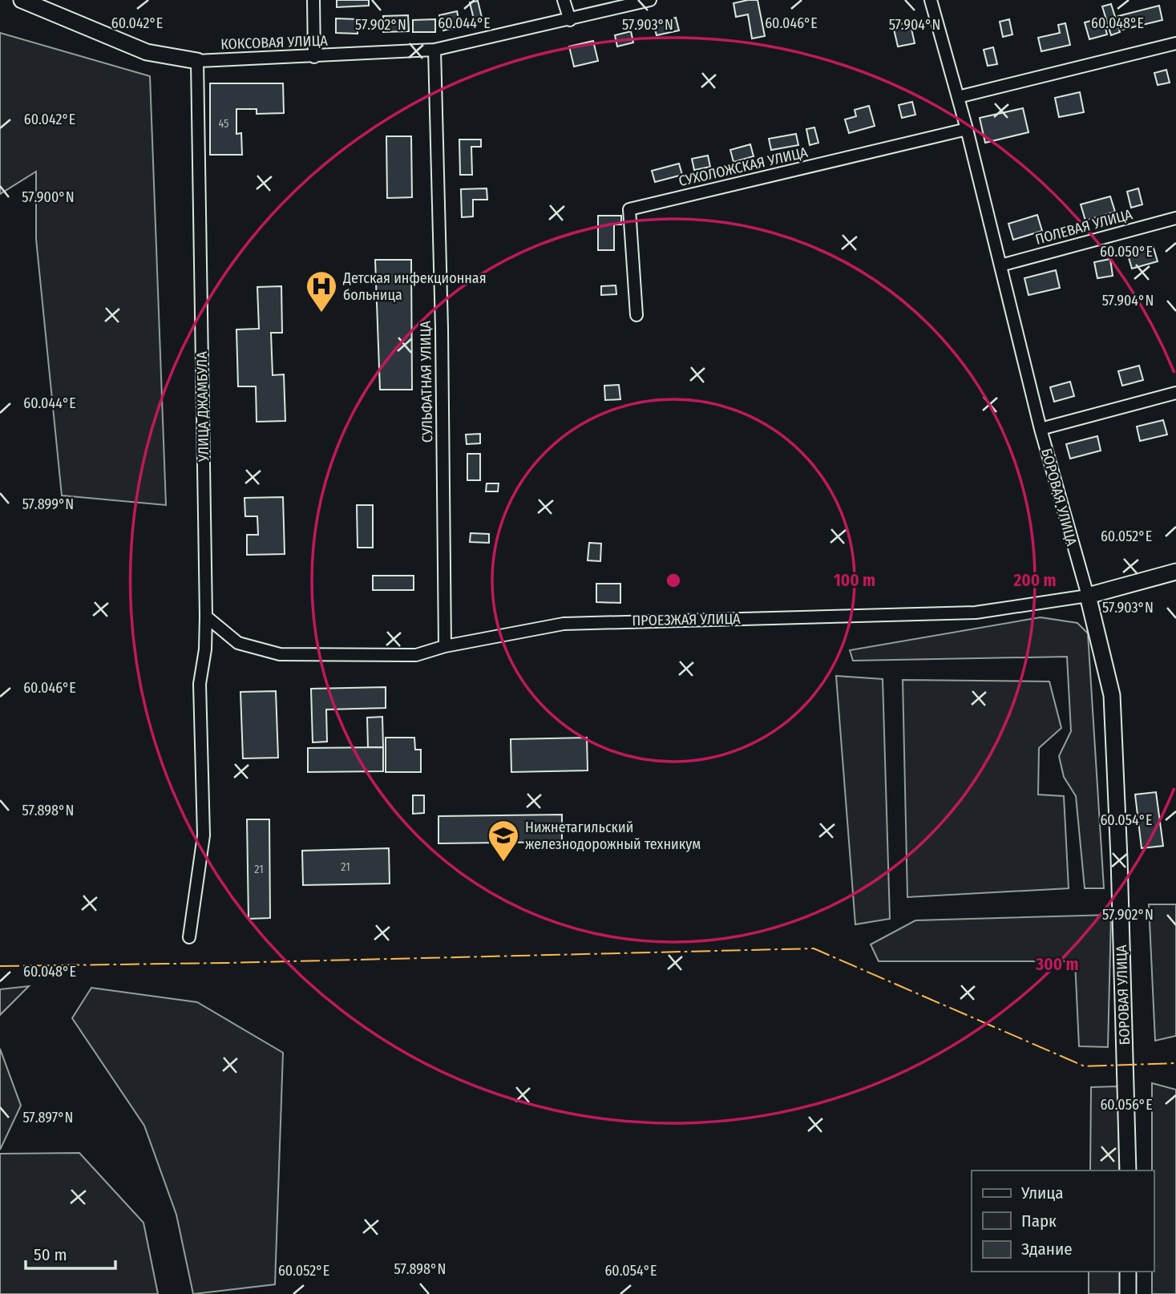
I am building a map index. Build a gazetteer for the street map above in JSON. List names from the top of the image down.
{
  "streets": {
    "street": [
      "КОКСОВАЯ УЛИЦА",
      "СУХОЛОЖСКАЯ УЛИЦА",
      "ПОЛЕВАЯ УЛИЦА",
      "СУЛЬФАТНАЯ УЛИЦА",
      "УЛИЦА ДЖАМБУЛА",
      "БОРОВАЯ УЛИЦА",
      "ПРОЕЗЖАЯ УЛИЦА"
    ]
  },
  "crossings": [
    ["КОКСОВАЯ УЛИЦА", "СУЛЬФАТНАЯ УЛИЦА"],
    ["КОКСОВАЯ УЛИЦА", "УЛИЦА ДЖАМБУЛА"],
    ["СУХОЛОЖСКАЯ УЛИЦА", "БОРОВАЯ УЛИЦА"],
    ["ПОЛЕВАЯ УЛИЦА", "БОРОВАЯ УЛИЦА"],
    ["СУЛЬФАТНАЯ УЛИЦА", "ПРОЕЗЖАЯ УЛИЦА"],
    ["УЛИЦА ДЖАМБУЛА", "ПРОЕЗЖАЯ УЛИЦА"],
    ["БОРОВАЯ УЛИЦА", "ПРОЕЗЖАЯ УЛИЦА"]
  ],
  "places": {
    "hospital": ["Детская инфекционная больница"],
    "school or university": ["Нижнетагильский железнодорожный техникум"]
  },
  "house_numbers": ["45", "21", "21"],
  "legend": ["Улица", "Парк", "Здание"],
  "scale_bar": "50 m",
  "coordinates": [
    "60.042°E",
    "60.044°E",
    "60.046°E",
    "60.048°E",
    "57.902°N",
    "57.903°N",
    "57.904°N",
    "57.900°N",
    "60.050°E",
    "57.899°N",
    "60.052°E",
    "57.898°N",
    "60.054°E",
    "60.056°E",
    "57.897°N"
  ],
  "rings": ["100 m", "200 m", "300 m"]
}
